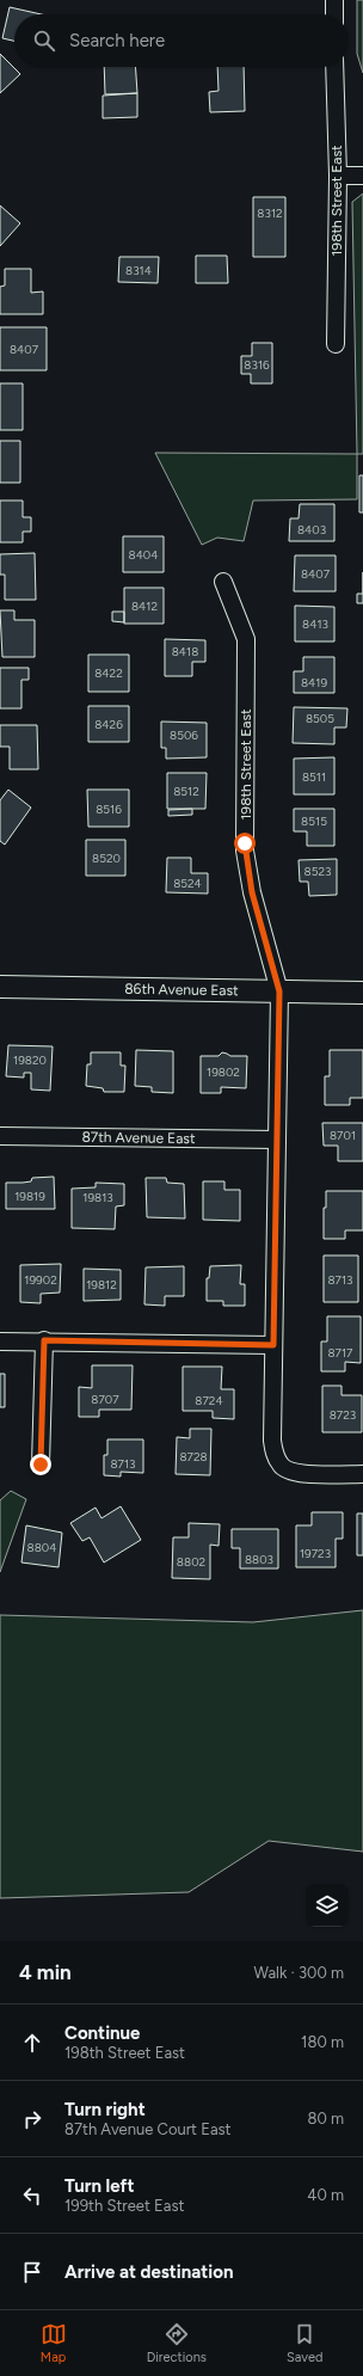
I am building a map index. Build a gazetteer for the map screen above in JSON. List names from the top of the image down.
{
  "streets": {
    "street": ["198th Street East", "86th Avenue East", "87th Avenue East"]
  },
  "crossings": [
    ["198th Street East", "86th Avenue East"],
    ["198th Street East", "87th Avenue East"]
  ],
  "house_numbers": [
    "8312",
    "8314",
    "8407",
    "8316",
    "8403",
    "8404",
    "8407",
    "8412",
    "8413",
    "8418",
    "8422",
    "8419",
    "8505",
    "8426",
    "8506",
    "8511",
    "8512",
    "8516",
    "8515",
    "8520",
    "8523",
    "8524",
    "19820",
    "19802",
    "8701",
    "19819",
    "19813",
    "19902",
    "8713",
    "19812",
    "8717",
    "8707",
    "8724",
    "8723",
    "8728",
    "8713",
    "8804",
    "19723",
    "8803",
    "8802"
  ],
  "page": {
    "search": "Search here",
    "heading": ["4 min", "Walk · 300 m"],
    "list": [
      ["Continue", "198th Street East", "180 m"],
      ["Turn right", "87th Avenue Court East", "80 m"],
      ["Turn left", "199th Street East", "40 m"],
      "Arrive at destination"
    ],
    "nav": ["Map", "Directions", "Saved"]
  }
}
